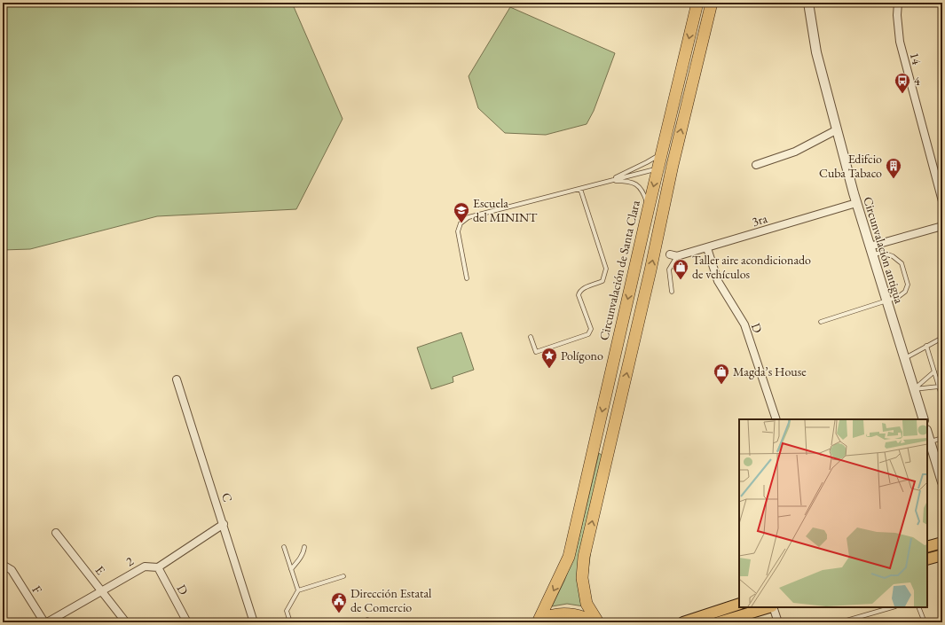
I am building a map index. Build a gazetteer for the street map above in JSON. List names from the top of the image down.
{
  "streets": {
    "highway": ["Circunvalación de Santa Clara"],
    "street": [
      "14",
      "3ra",
      "Circunvalación antigua",
      "D",
      "C",
      "2",
      "E",
      "F"
    ]
  },
  "crossings": [
    ["3ra", "Circunvalación antigua"],
    ["3ra", "D"],
    ["D", "2"],
    ["C", "2"],
    ["2", "E"]
  ],
  "places": {
    "bus stop": ["4"],
    "building": ["Edifcio Cuba Tabaco"],
    "school or university": ["Escuela del MININT"],
    "shop": ["Taller aire acondicionado de vehículos", "Magda’s House"],
    "place": ["Polígono"],
    "public building": ["Dirección Estatal de Comercio"]
  }
}
